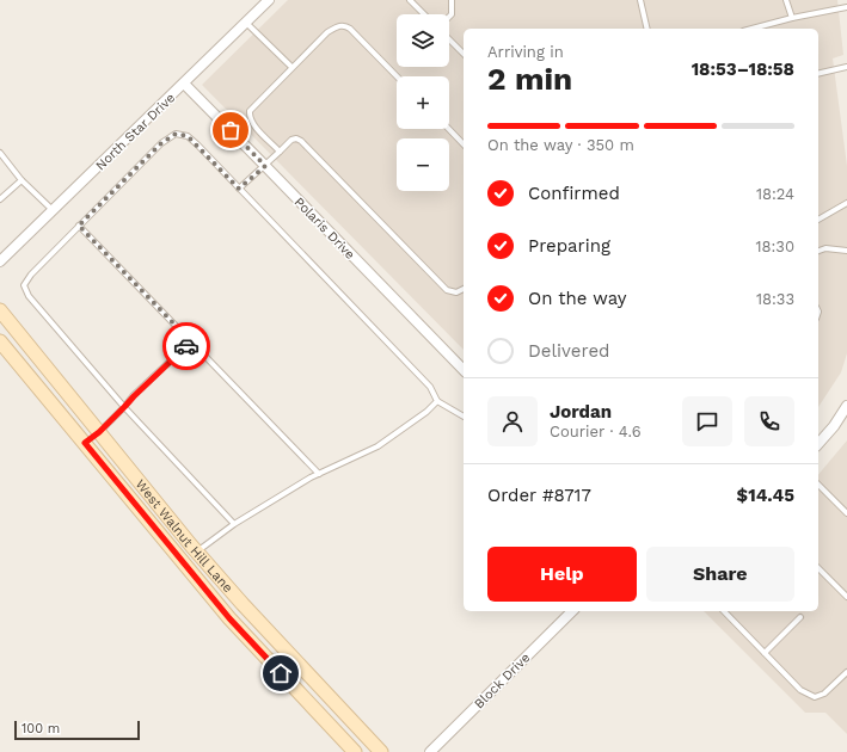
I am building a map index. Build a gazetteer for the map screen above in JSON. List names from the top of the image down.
{
  "streets": {
    "main road": ["West Walnut Hill Lane"],
    "street": ["North Star Drive", "Polaris Drive", "Block Drive"]
  },
  "crossings": [
    ["North Star Drive", "Polaris Drive"]
  ],
  "scale_bar": "100 m",
  "page": {
    "map_buttons": ["+", "−"],
    "heading": ["2 min", "Arriving in", "18:53–18:58"],
    "panel": [
      "Jordan",
      "Courier · 4.6",
      "Order #8717",
      "$14.45"
    ],
    "bar": "On the way · 350 m",
    "list": [
      ["Confirmed", "18:24"],
      ["Preparing", "18:30"],
      ["On the way", "18:33"],
      "Delivered"
    ],
    "buttons": ["Help", "Share"],
    "scale": "100 m"
  }
}
